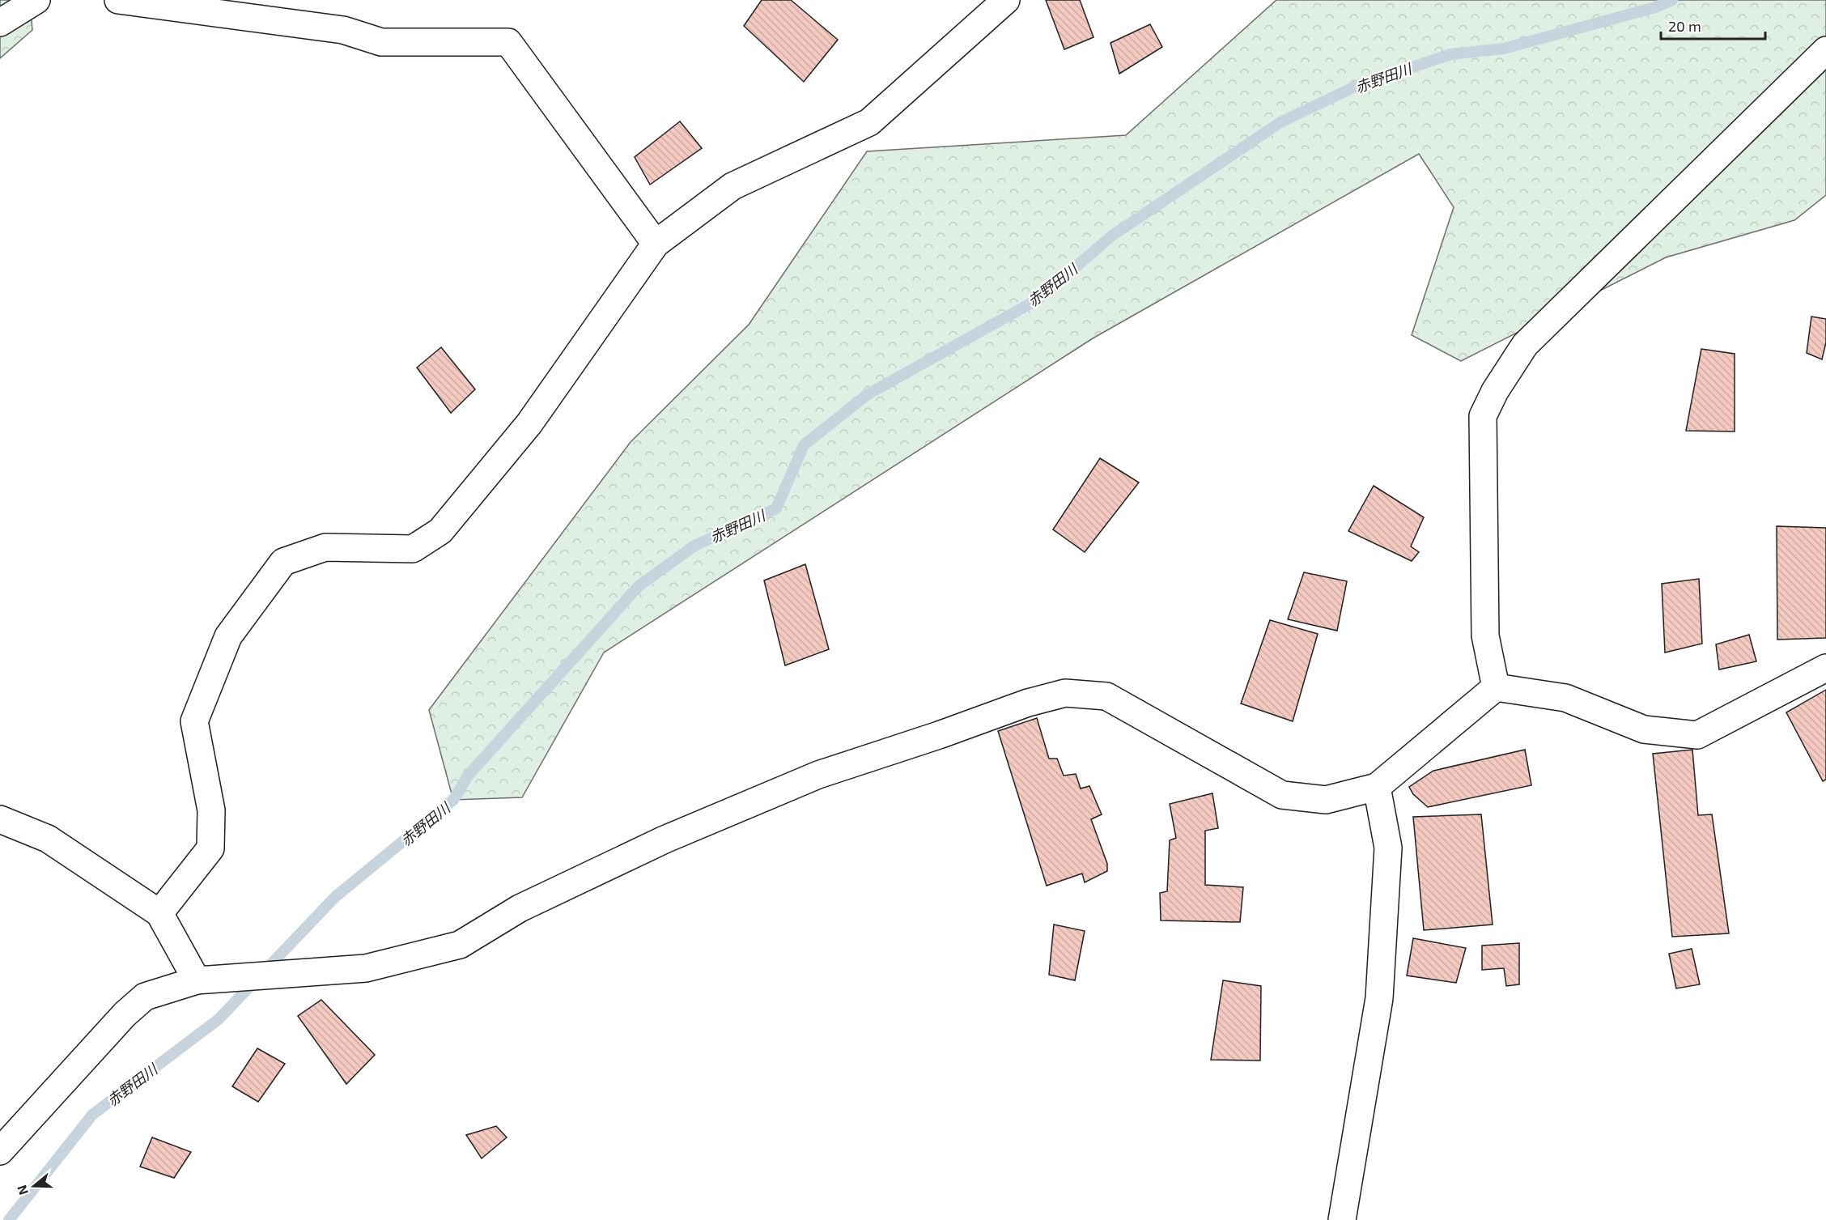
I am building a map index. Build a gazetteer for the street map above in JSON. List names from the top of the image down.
{
  "water": ["赤野田川"],
  "scale_bar": "20 m",
  "north": "left"
}
